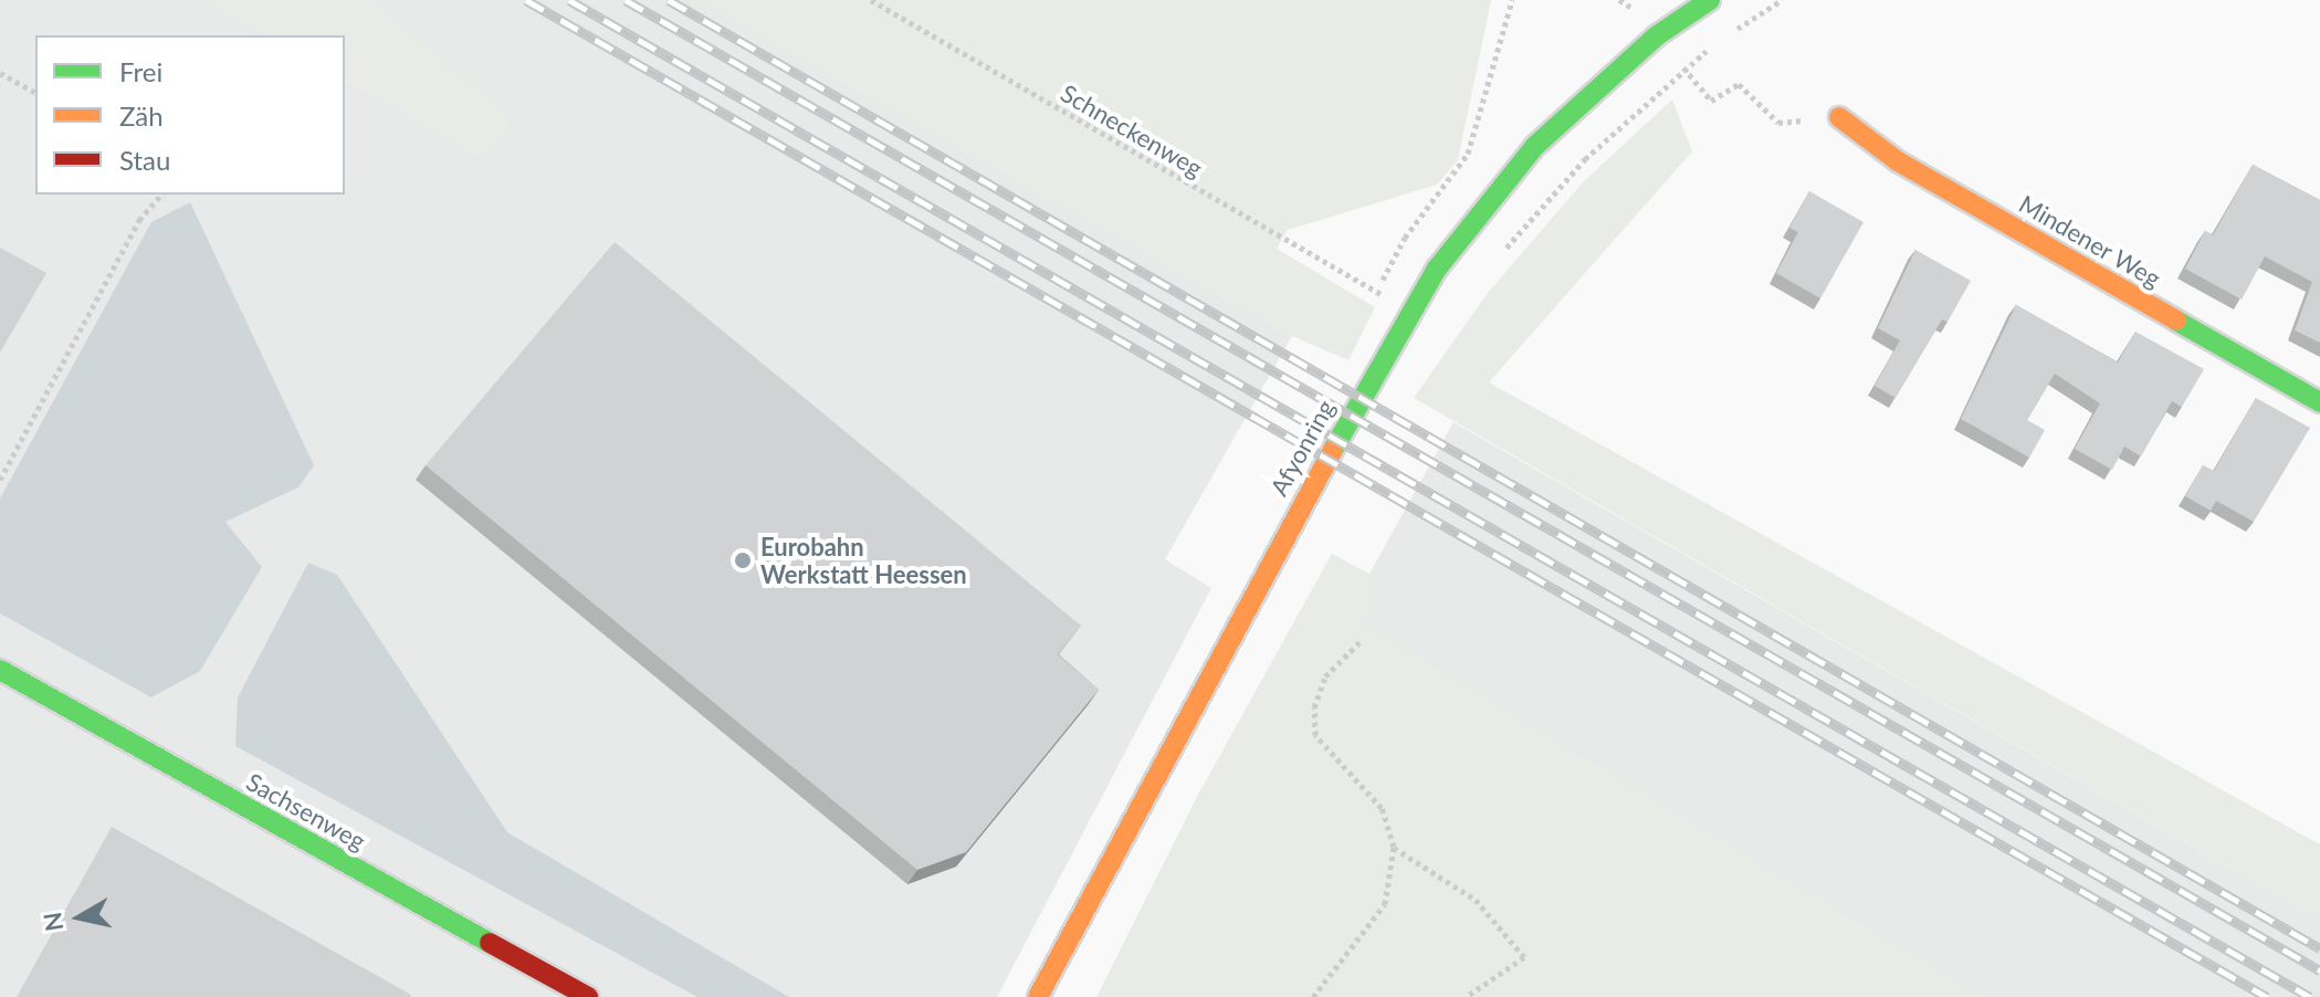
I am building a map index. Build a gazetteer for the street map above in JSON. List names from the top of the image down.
{
  "streets": {
    "street": ["Mindener Weg", "Afyonring", "Sachsenweg"],
    "path": ["Schneckenweg"]
  },
  "crossings": [
    ["Schneckenweg", "Afyonring"]
  ],
  "places": ["Eurobahn Werkstatt Heessen"],
  "legend": ["Frei", "Zäh", "Stau"],
  "north": "left"
}
